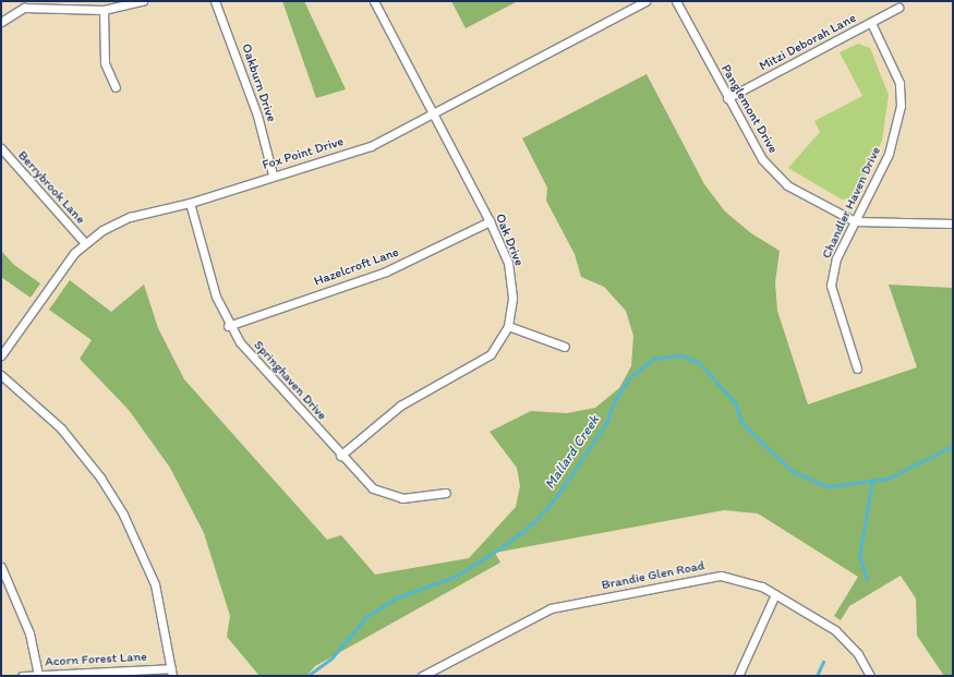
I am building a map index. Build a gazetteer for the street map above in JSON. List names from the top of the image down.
{
  "streets": {
    "street": [
      "Mitzi Deborah Lane",
      "Oakburn Drive",
      "Panglemont Drive",
      "Fox Point Drive",
      "Berrybrook Lane",
      "Chandler Haven Drive",
      "Oak Drive",
      "Hazelcroft Lane",
      "Springhaven Drive",
      "Brandie Glen Road",
      "Acorn Forest Lane"
    ]
  },
  "crossings": [
    ["Mitzi Deborah Lane", "Panglemont Drive"],
    ["Mitzi Deborah Lane", "Chandler Haven Drive"],
    ["Oakburn Drive", "Fox Point Drive"],
    ["Panglemont Drive", "Chandler Haven Drive"],
    ["Fox Point Drive", "Berrybrook Lane"],
    ["Fox Point Drive", "Oak Drive"],
    ["Fox Point Drive", "Springhaven Drive"],
    ["Oak Drive", "Hazelcroft Lane"],
    ["Oak Drive", "Springhaven Drive"],
    ["Hazelcroft Lane", "Springhaven Drive"]
  ],
  "water": ["Mallard Creek"]
}
